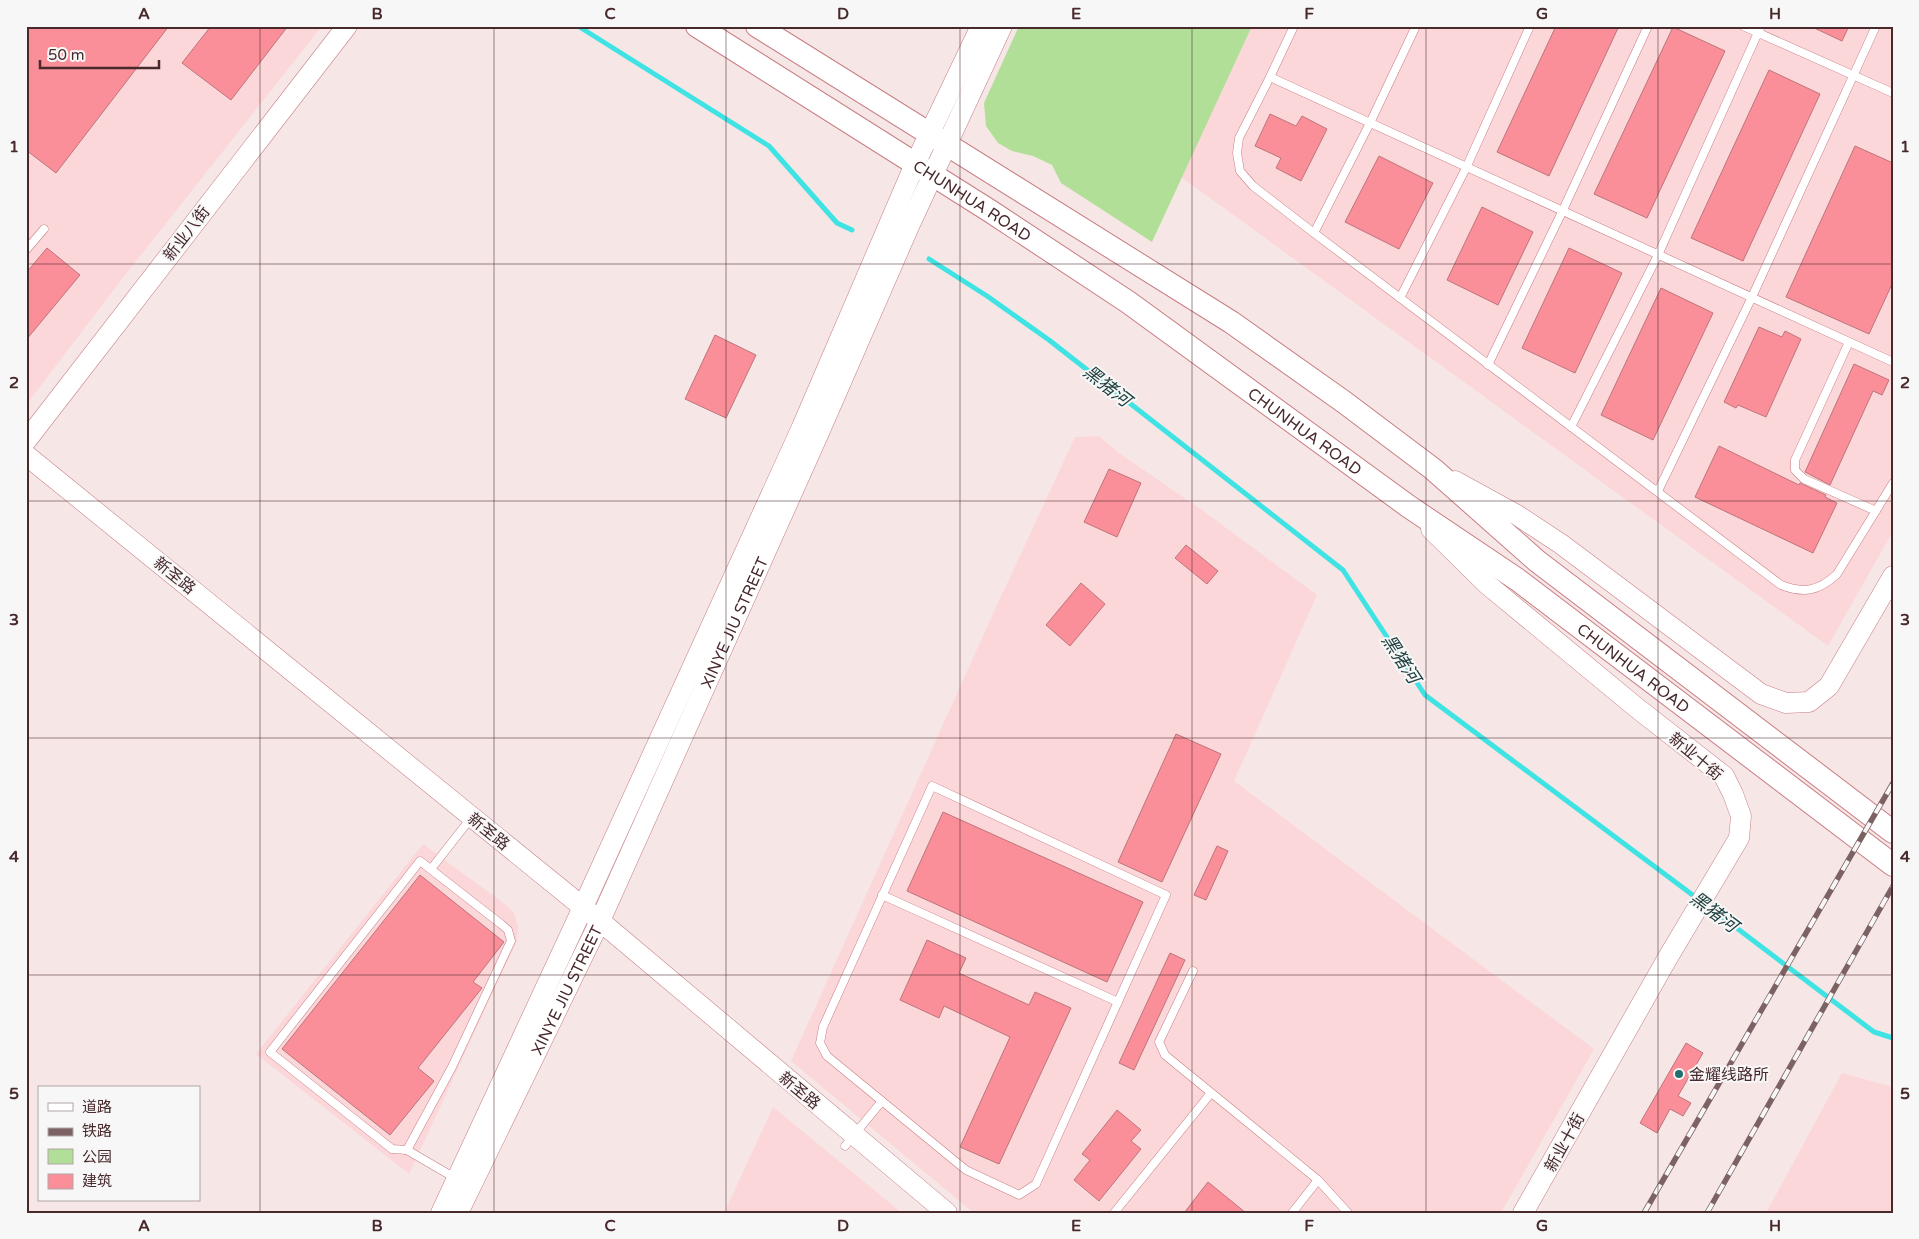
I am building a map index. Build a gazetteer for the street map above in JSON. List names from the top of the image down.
{
  "streets": {
    "main road": ["CHUNHUA ROAD"],
    "street": [
      "新业八街",
      "新圣路",
      "XINYE JIU STREET",
      "新业十街"
    ]
  },
  "crossings": [
    ["CHUNHUA ROAD", "XINYE JIU STREET"],
    ["CHUNHUA ROAD", "新业十街"],
    ["新圣路", "XINYE JIU STREET"]
  ],
  "water": ["黑猪河"],
  "places": ["金耀线路所"],
  "legend": [
    "道路",
    "铁路",
    "公园",
    "建筑"
  ],
  "scale_bar": "50 m",
  "grid": {
    "columns": [
      "A",
      "B",
      "C",
      "D",
      "E",
      "F",
      "G",
      "H"
    ],
    "rows": [
      "1",
      "2",
      "3",
      "4",
      "5"
    ]
  }
}
